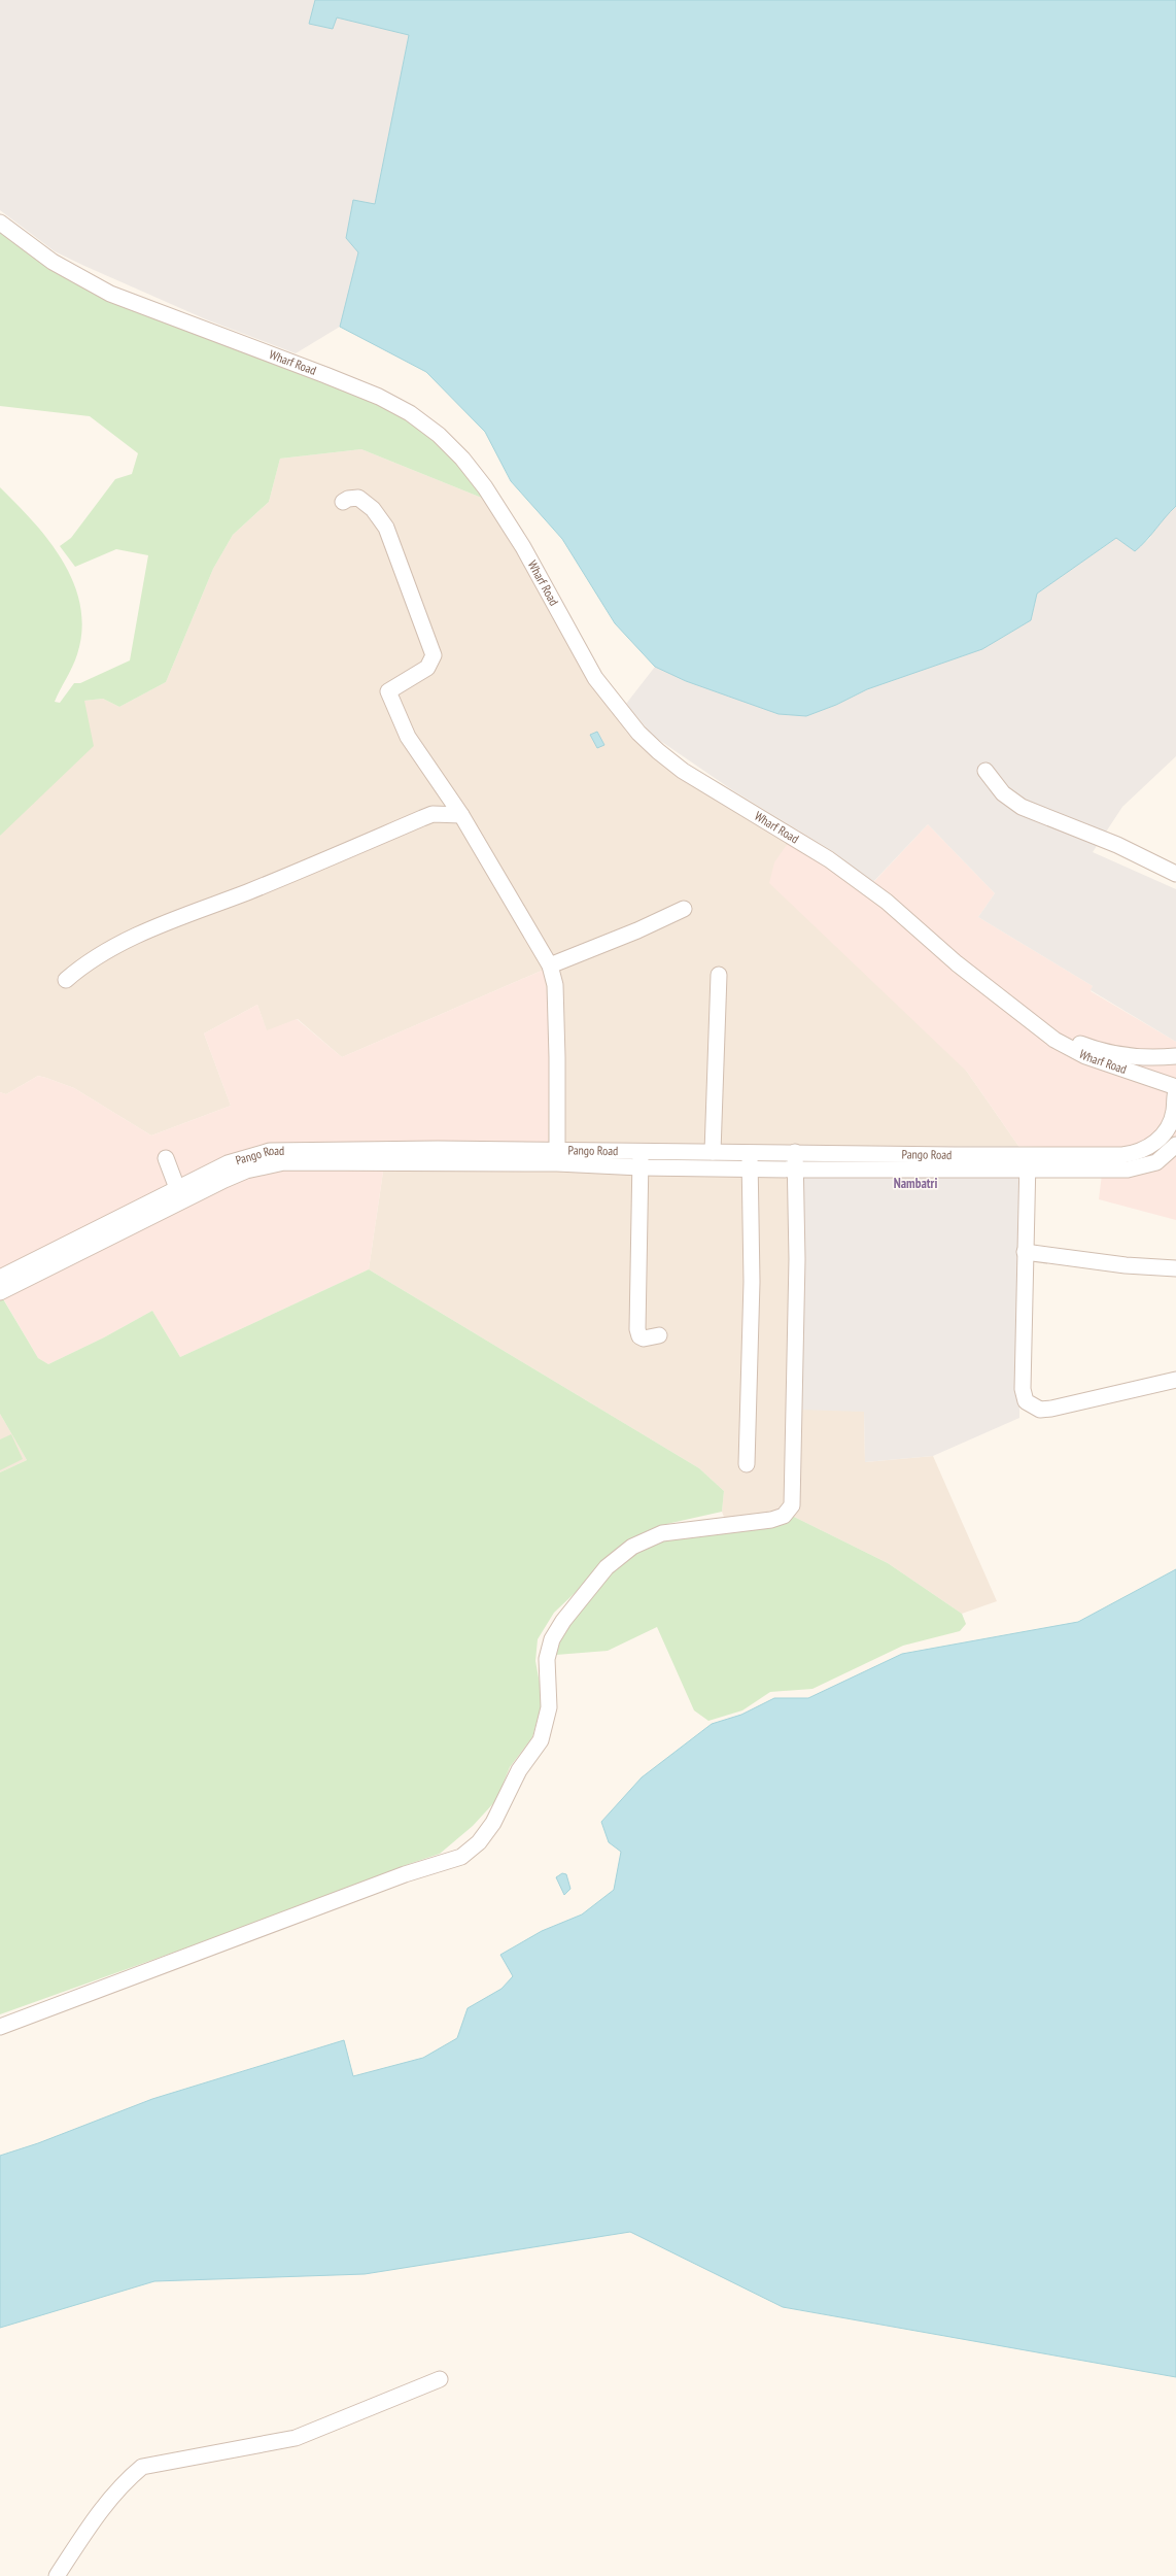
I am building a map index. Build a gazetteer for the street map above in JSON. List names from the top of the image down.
{
  "streets": {
    "street": ["Wharf Road", "Pango Road"]
  },
  "districts": ["Nambatri"]
}
